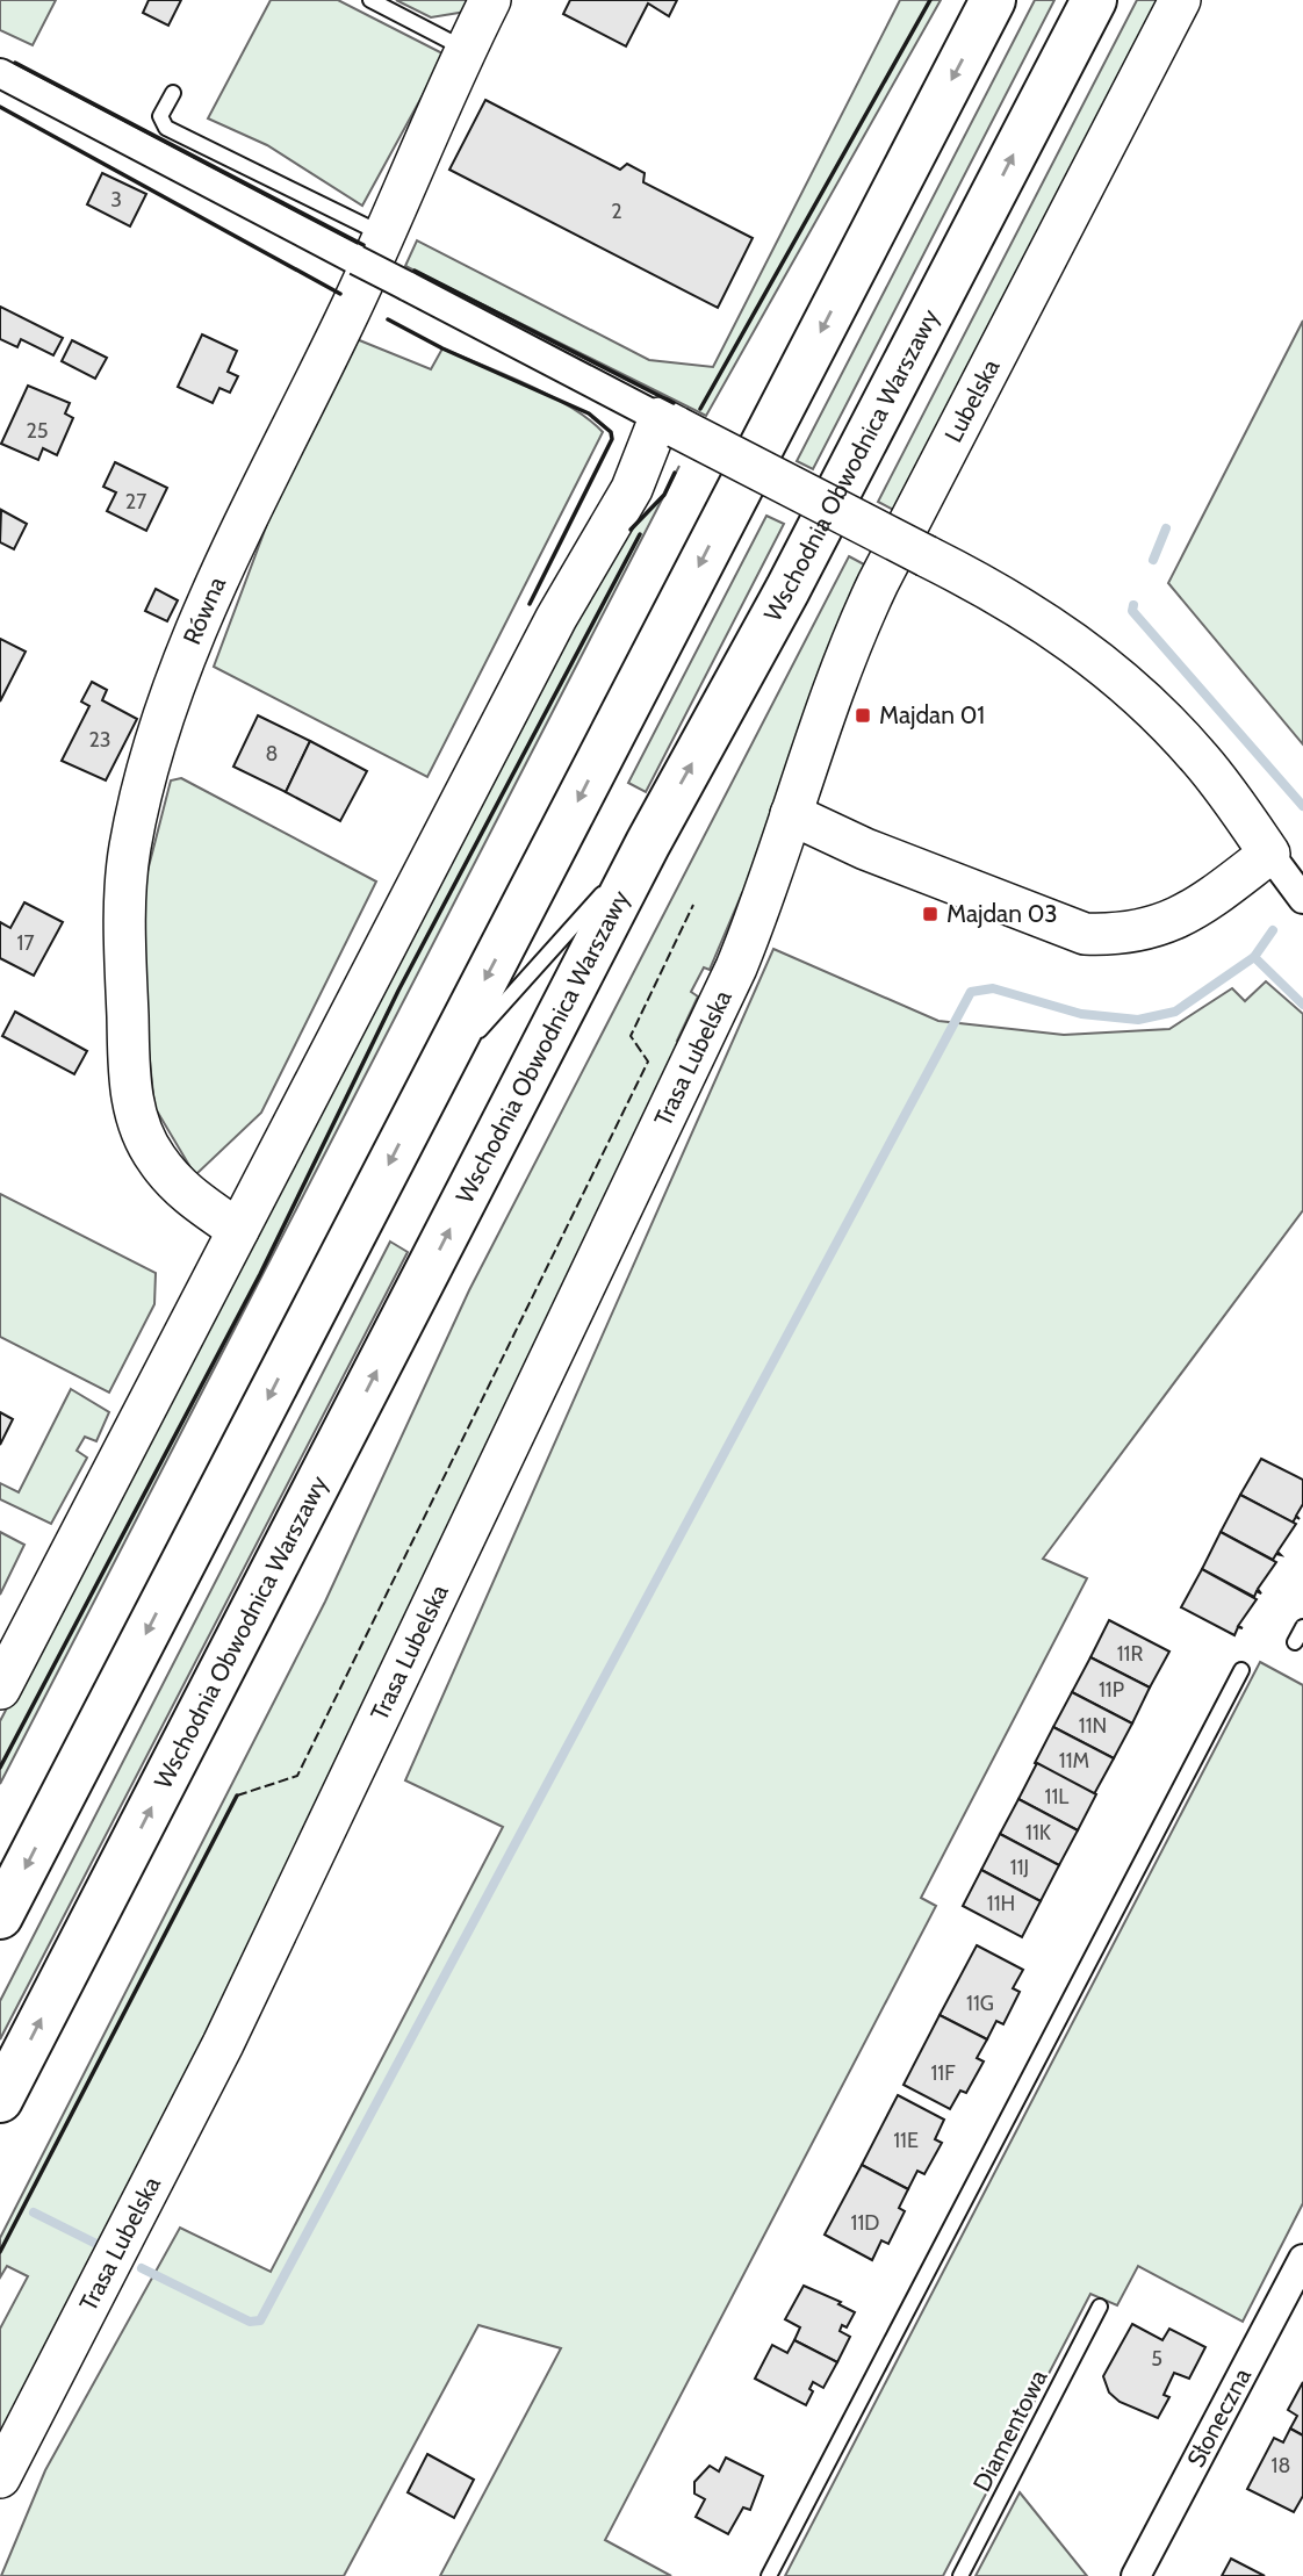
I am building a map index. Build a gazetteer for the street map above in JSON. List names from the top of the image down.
{
  "streets": {
    "highway": ["Wschodnia Obwodnica Warszawy"],
    "street": [
      "Lubelska",
      "Równa",
      "Trasa Lubelska",
      "Słoneczna"
    ],
    "lane": ["Diamentowa"]
  },
  "crossings": [
    ["Lubelska", "Trasa Lubelska"]
  ],
  "places": {
    "transit": ["Majdan 01", "Majdan 03"]
  },
  "house_numbers": [
    "3",
    "2",
    "25",
    "27",
    "23",
    "8",
    "17",
    "11R",
    "11P",
    "11N",
    "11M",
    "11L",
    "11K",
    "11J",
    "11H",
    "11G",
    "11F",
    "11E",
    "11D",
    "5",
    "18"
  ]
}
